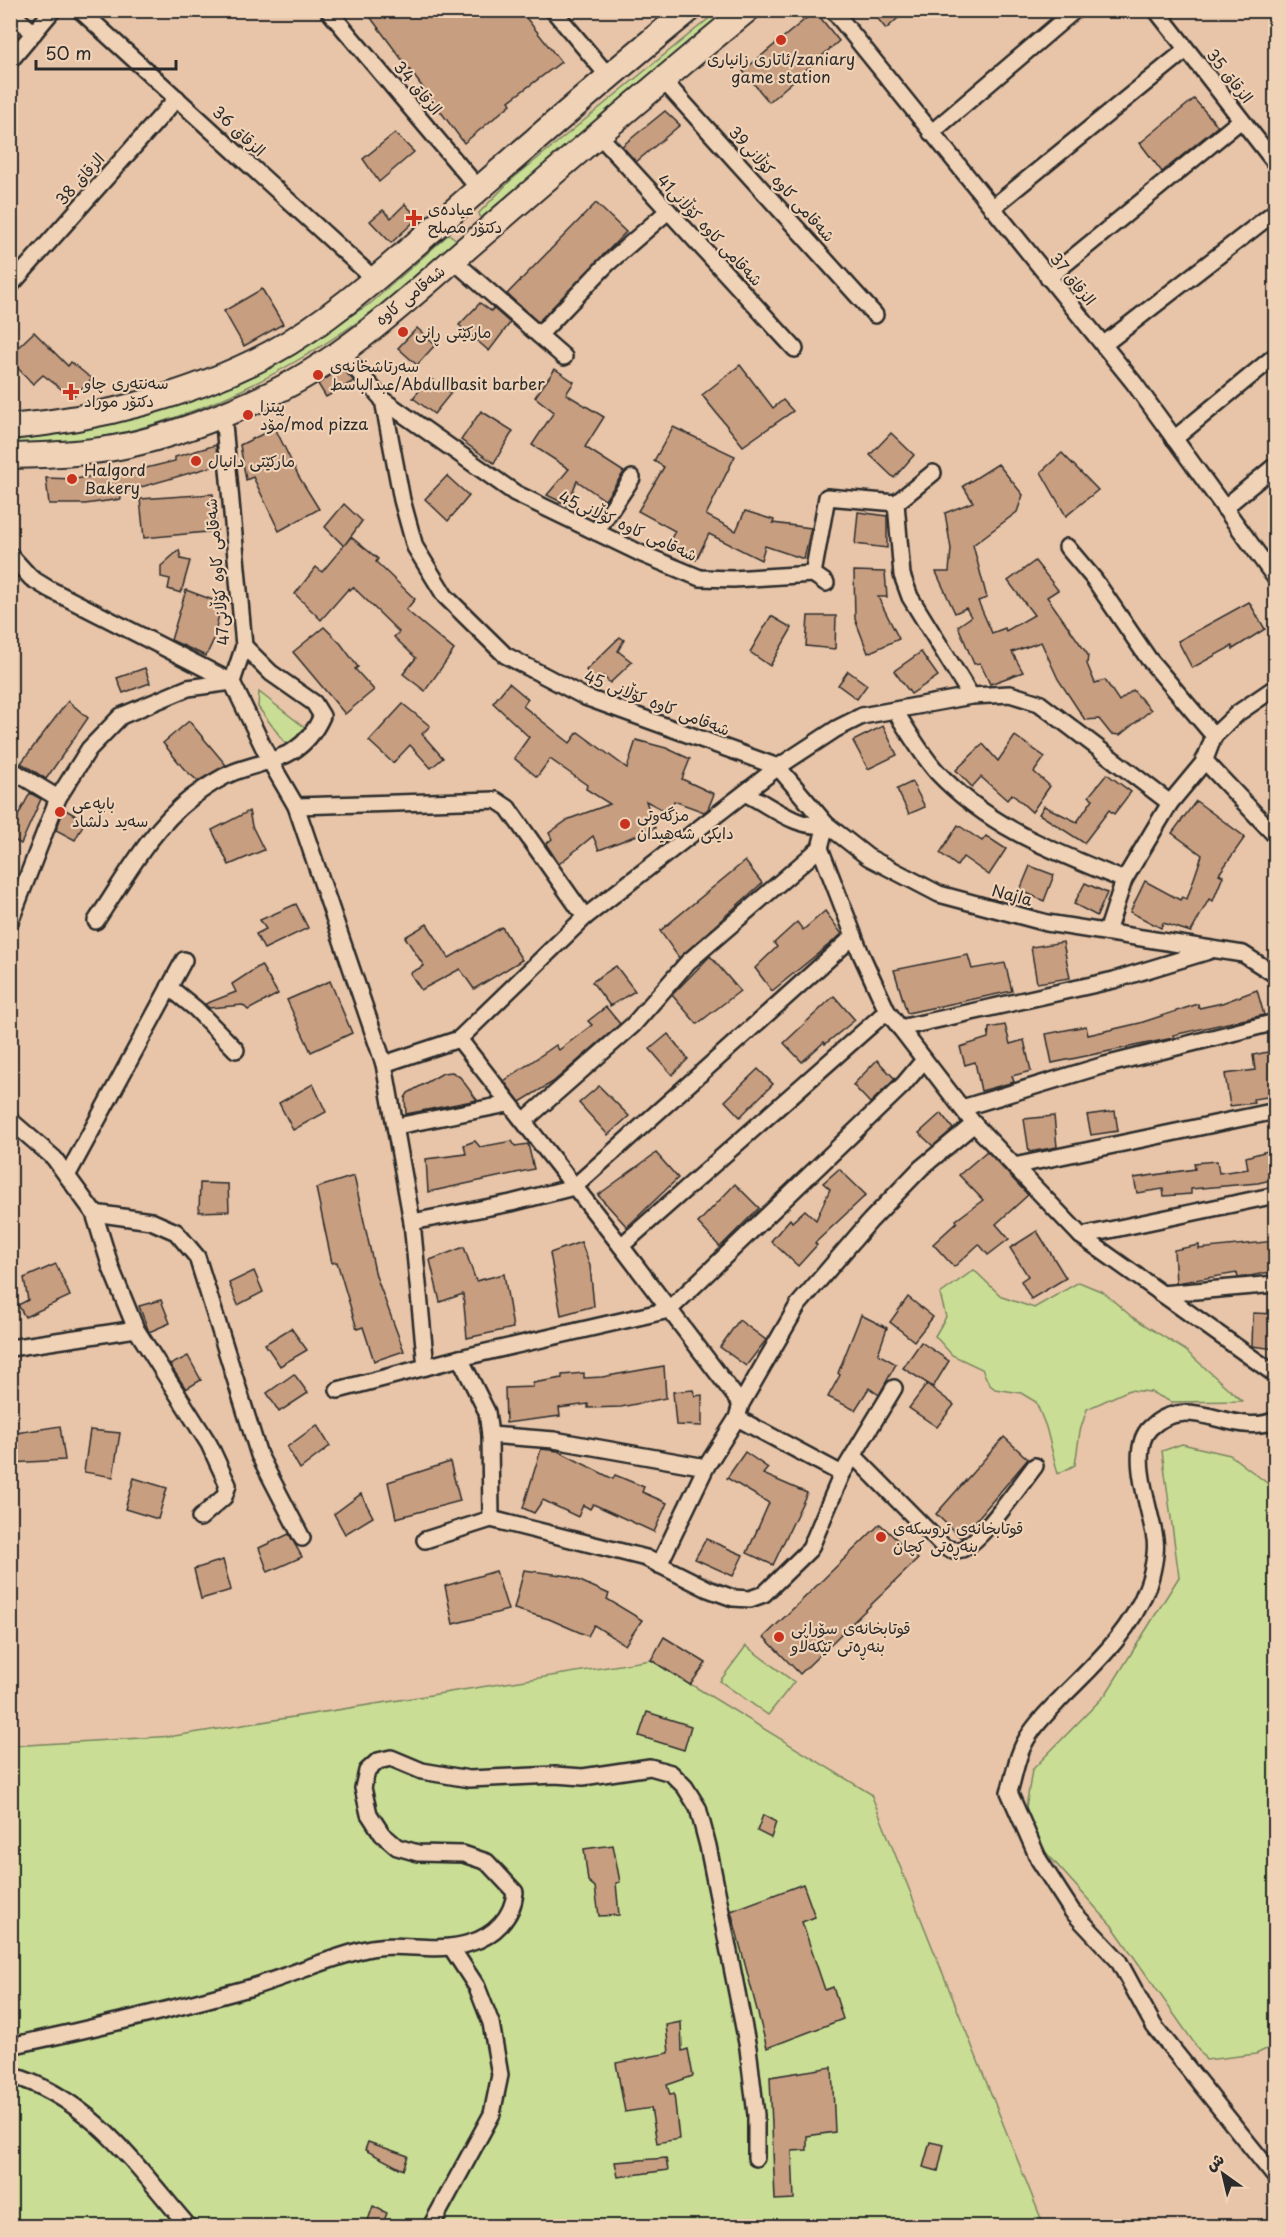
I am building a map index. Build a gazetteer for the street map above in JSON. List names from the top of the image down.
{
  "streets": {
    "main road": ["شەقامی کاوە"],
    "street": [
      "الزقاق 35",
      "الزقاق 34",
      "الزقاق 36",
      "الزقاق 38",
      "شەقامی کاوە کۆڵانی39",
      "شەقامی کاوە کۆڵانی41",
      "الزقاق 37",
      "شەقامی کاوە کۆڵانی45",
      "شەقامی کاوە کۆڵانی47",
      "شەقامی کاوە کۆڵانی 45",
      "Najla"
    ]
  },
  "crossings": [
    ["الزقاق 36", "الزقاق 38"],
    ["شەقامی کاوە کۆڵانی39", "شەقامی کاوە"],
    ["شەقامی کاوە کۆڵانی41", "شەقامی کاوە"],
    ["شەقامی کاوە", "شەقامی کاوە کۆڵانی45"],
    ["شەقامی کاوە", "شەقامی کاوە کۆڵانی47"],
    ["شەقامی کاوە کۆڵانی45", "شەقامی کاوە کۆڵانی 45"],
    ["شەقامی کاوە کۆڵانی 45", "Najla"]
  ],
  "places": {
    "other": [
      "ئاتاری زانیاری/zaniary game station",
      "مارکێتی ڕانی",
      "سەرتاشخانەی عبدالباسط/Abdullbasit barber",
      "پیتزا مۆد/mod pizza",
      "مارکێتی دانیال",
      "Halgord Bakery",
      "بایەعی سەید دڵشاد",
      "مزگەوتی دایکی شەهیدان",
      "قوتابخانەی تروسکەی بنەڕەتی کچان",
      "قوتابخانەی سۆرانی بنەڕەتی تێکەڵاو"
    ],
    "health": ["عیادەی دکتۆر مصلح", "سەنتەری چاو دکتۆر موراد"]
  },
  "scale_bar": "50 m",
  "north": "top left"
}
